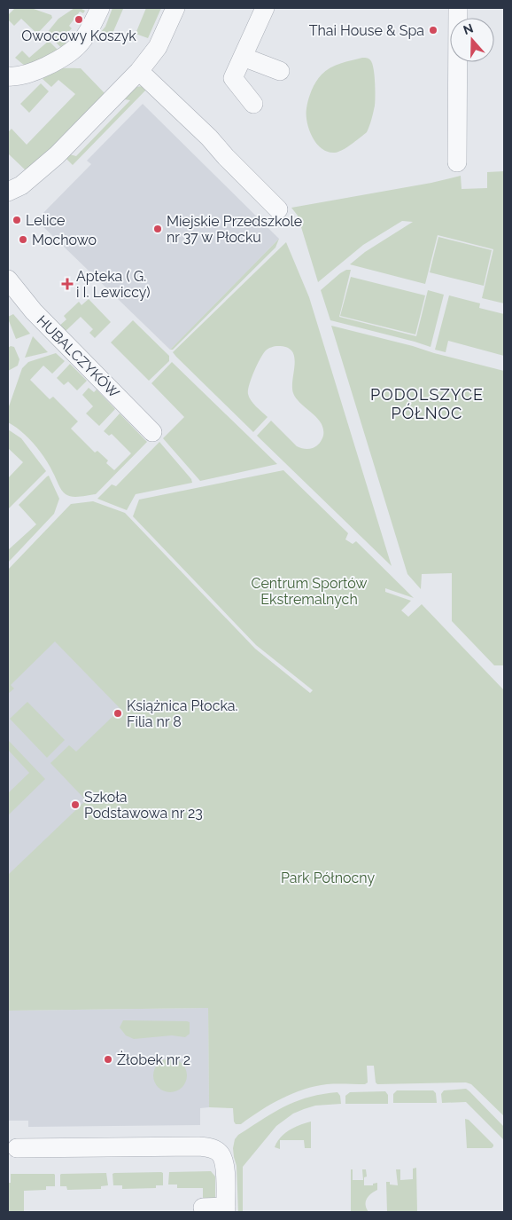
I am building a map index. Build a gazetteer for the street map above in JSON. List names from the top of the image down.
{
  "streets": {
    "street": ["HUBALCZYKÓW"]
  },
  "districts": ["PODOLSZYCE PÓŁNOC"],
  "parks": ["Centrum Sportów Ekstremalnych", "Park Północny"],
  "places": {
    "other": [
      "Owocowy Koszyk",
      "Thai House & Spa",
      "Lelice",
      "Miejskie Przedszkole nr 37 w Płocku",
      "Mochowo",
      "Książnica Płocka. Filia nr 8",
      "Szkoła Podstawowa nr 23",
      "Żłobek nr 2"
    ],
    "health": ["Apteka ( G. i I. Lewiccy)"]
  },
  "north": "top"
}
